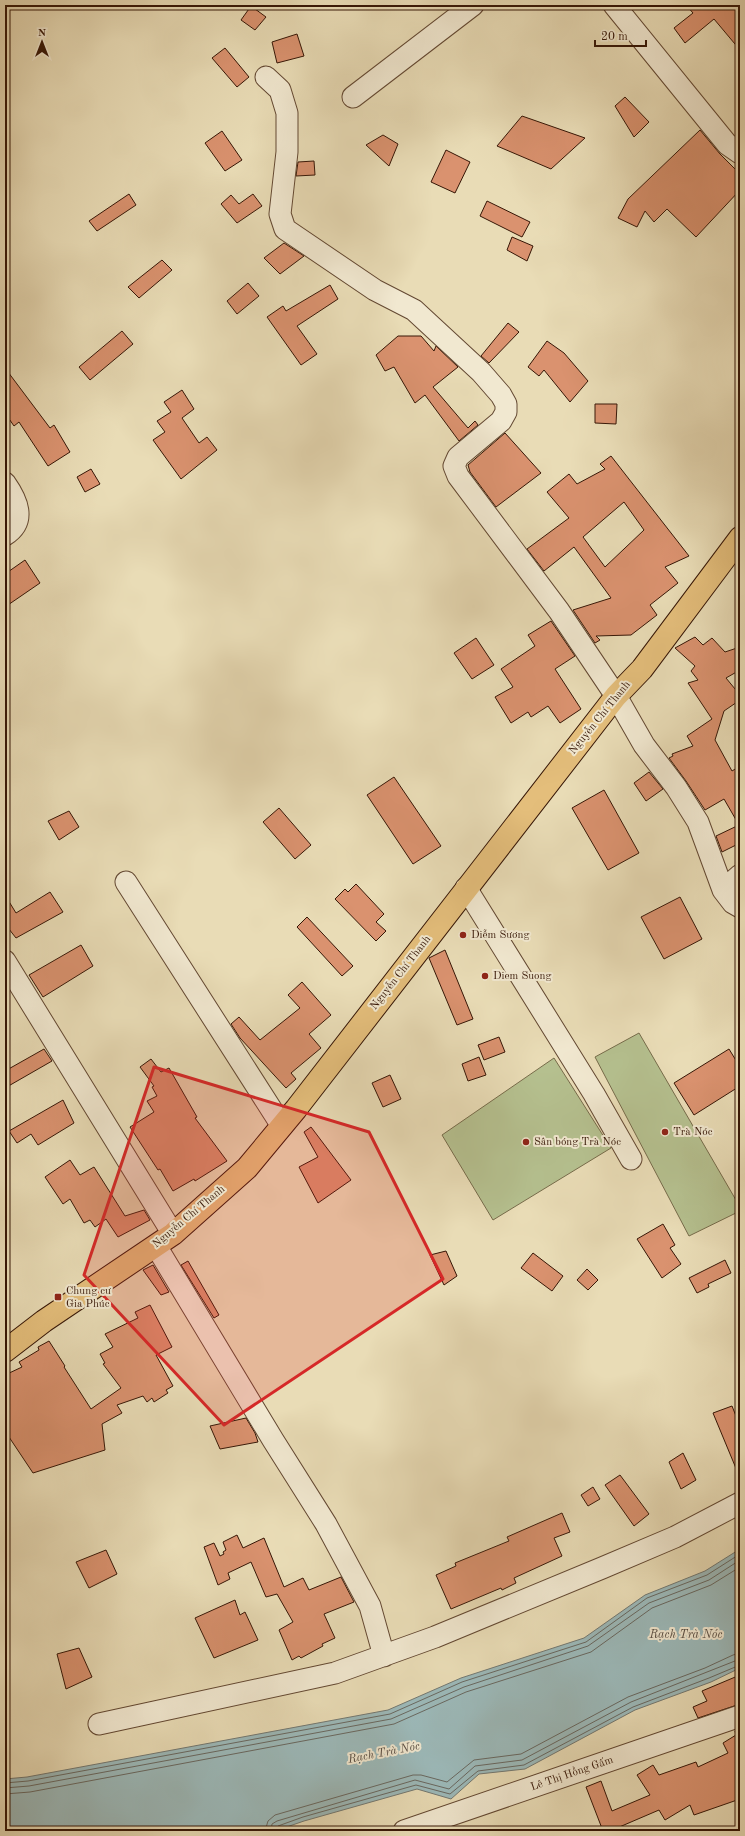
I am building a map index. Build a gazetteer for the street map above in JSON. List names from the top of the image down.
{
  "streets": {
    "main road": ["Nguyễn Chí Thanh"],
    "street": ["Lê Thị Hồng Gấm"]
  },
  "water": ["Rạch Trà Nóc"],
  "places": {
    "other": [
      "Diễm Sương",
      "Diem Suong",
      "Trà Nóc",
      "Sân bóng Trà Nóc"
    ],
    "transit": ["Chung cư Gia Phúc"]
  },
  "scale_bar": "20 m",
  "north": "top"
}
